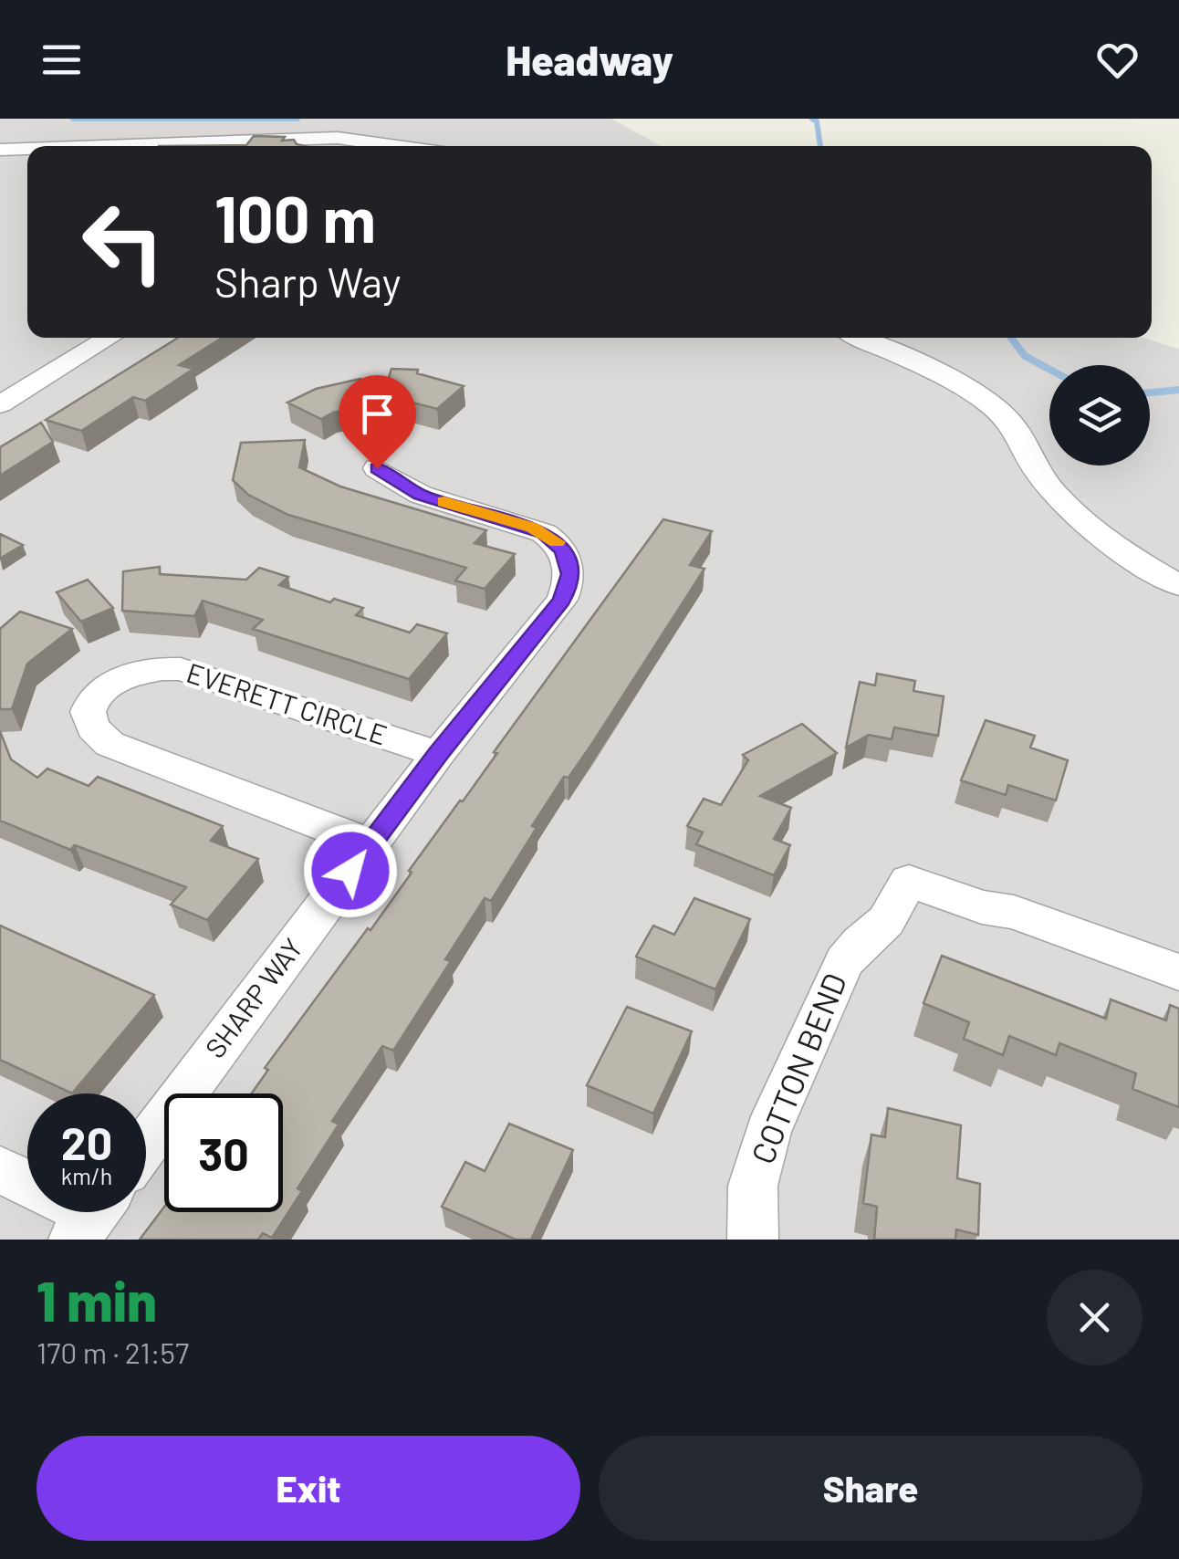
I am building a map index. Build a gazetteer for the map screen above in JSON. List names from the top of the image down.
{
  "streets": {
    "street": ["EVERETT CIRCLE", "SHARP WAY", "COTTON BEND"]
  },
  "crossings": [
    ["EVERETT CIRCLE", "SHARP WAY"]
  ],
  "page": {
    "header": "Headway",
    "turn": ["100 m", "Sharp Way"],
    "speed": "20 km/h",
    "limit": "30",
    "heading": ["1 min", "170 m · 21:57"],
    "buttons": ["Exit", "Share"]
  }
}
